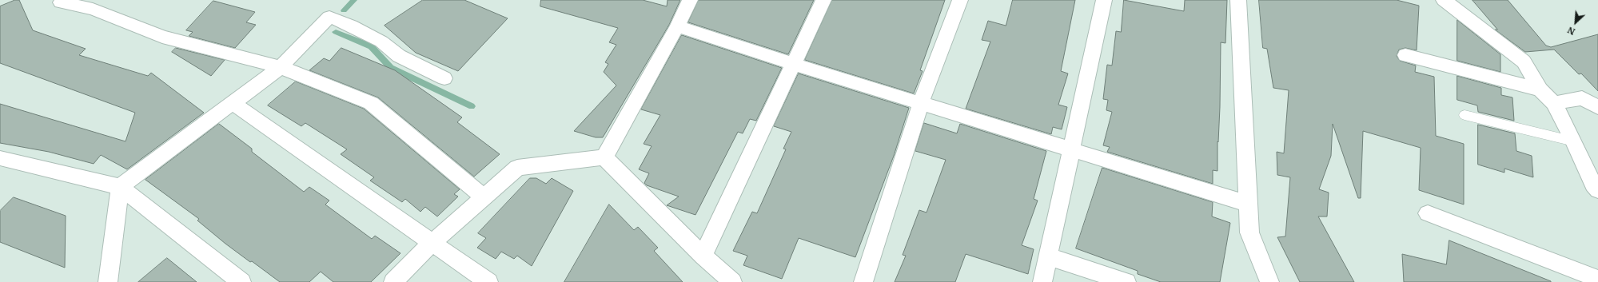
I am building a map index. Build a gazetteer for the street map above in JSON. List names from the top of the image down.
{
  "north": "bottom left"
}
